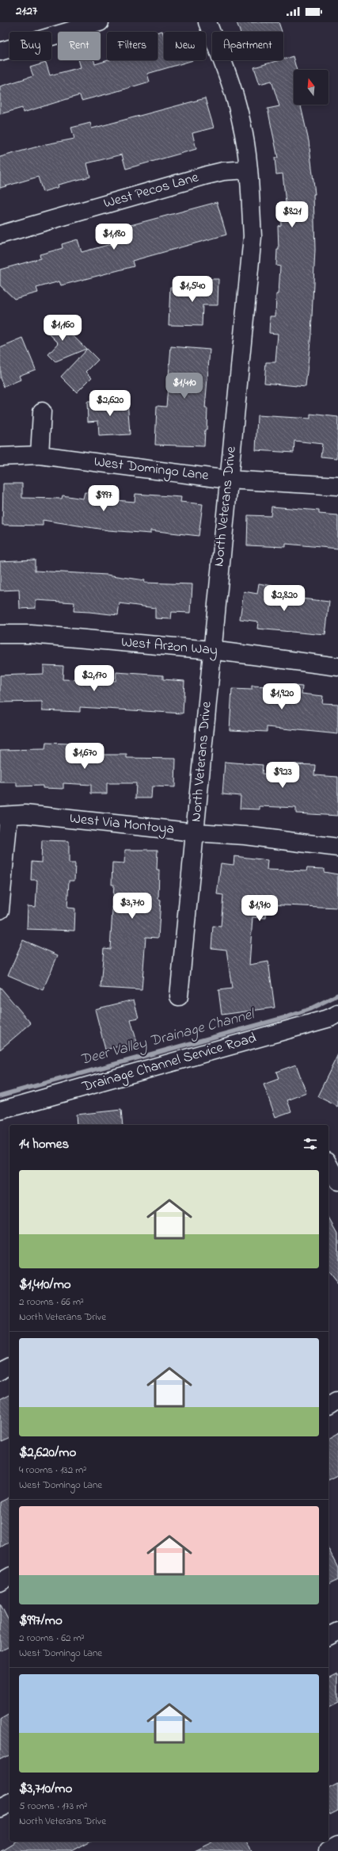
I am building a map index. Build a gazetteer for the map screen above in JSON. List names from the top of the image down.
{
  "streets": {
    "street": [
      "West Pecos Lane",
      "West Domingo Lane",
      "North Veterans Drive",
      "West Arzon Way",
      "West Via Montoya",
      "Drainage Channel Service Road"
    ]
  },
  "crossings": [
    ["West Pecos Lane", "North Veterans Drive"],
    ["West Domingo Lane", "North Veterans Drive"],
    ["North Veterans Drive", "West Arzon Way"],
    ["North Veterans Drive", "West Via Montoya"]
  ],
  "water": ["Deer Valley Drainage Channel"],
  "north": "top",
  "page": {
    "status": "21:27",
    "chip": [
      "Buy",
      "Rent",
      "Filters",
      "New",
      "Apartment"
    ],
    "price": [
      "$821",
      "$1,180",
      "$1,540",
      "$1,160",
      "$1,410",
      "$2,620",
      "$997",
      "$2,820",
      "$2,170",
      "$1,920",
      "$1,670",
      "$923",
      "$3,710",
      "$1,910"
    ],
    "heading": "14 homes",
    "list": [
      {
        "name": "$1,410/mo",
        "note": "2 rooms · 66 m² · North Veterans Drive"
      },
      {
        "name": "$2,620/mo",
        "note": "4 rooms · 132 m² · West Domingo Lane"
      },
      {
        "name": "$997/mo",
        "note": "2 rooms · 62 m² · West Domingo Lane"
      },
      {
        "name": "$3,710/mo",
        "note": "5 rooms · 173 m² · North Veterans Drive"
      }
    ]
  }
}
